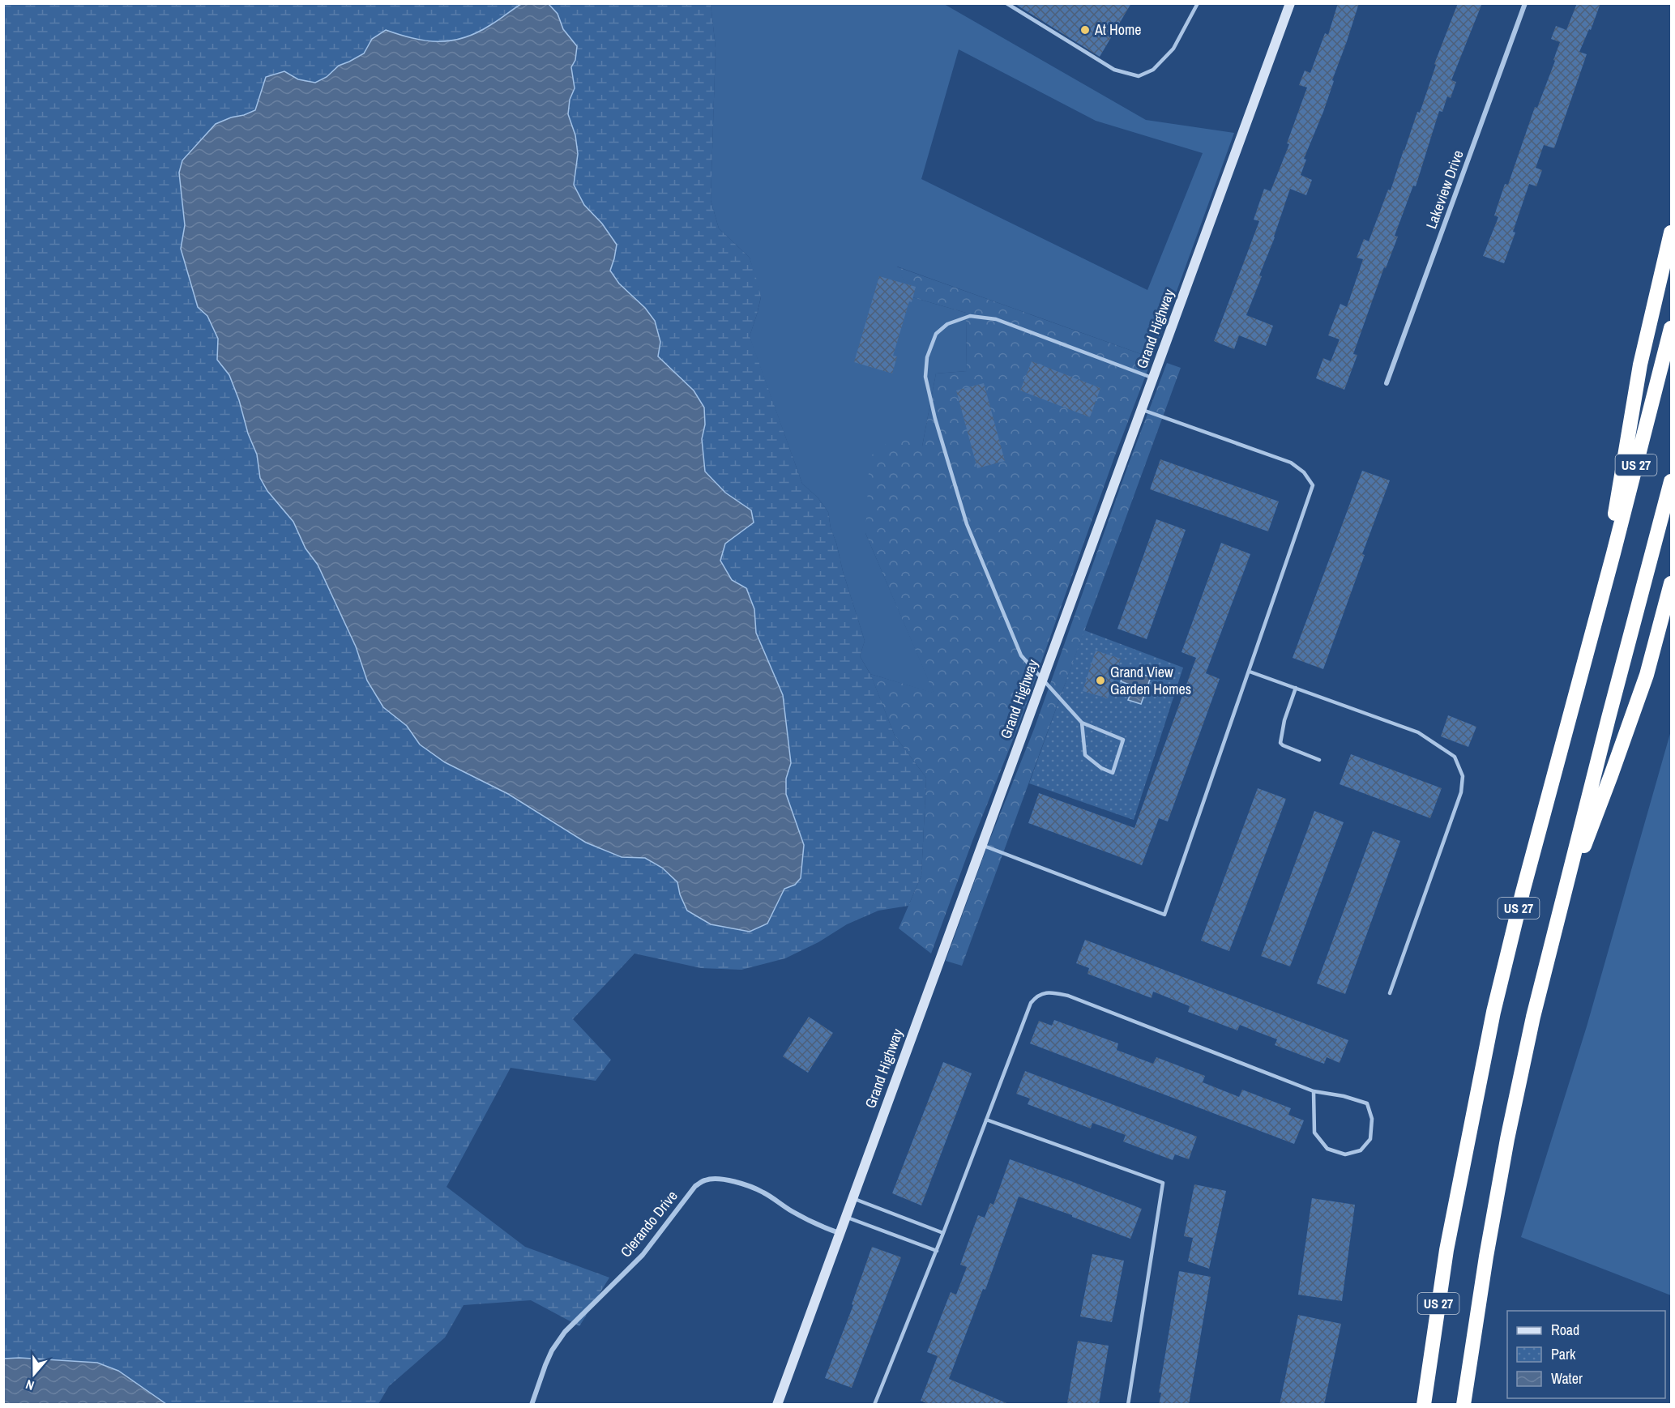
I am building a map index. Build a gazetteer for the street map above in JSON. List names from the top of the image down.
{
  "streets": {
    "highway": ["US 27"],
    "street": ["Lakeview Drive", "Grand Highway", "Clerando Drive"]
  },
  "crossings": [
    ["Grand Highway", "Clerando Drive"]
  ],
  "places": ["At Home", "Grand View Garden Homes"],
  "legend": ["Road", "Park", "Water"],
  "north": "bottom"
}
